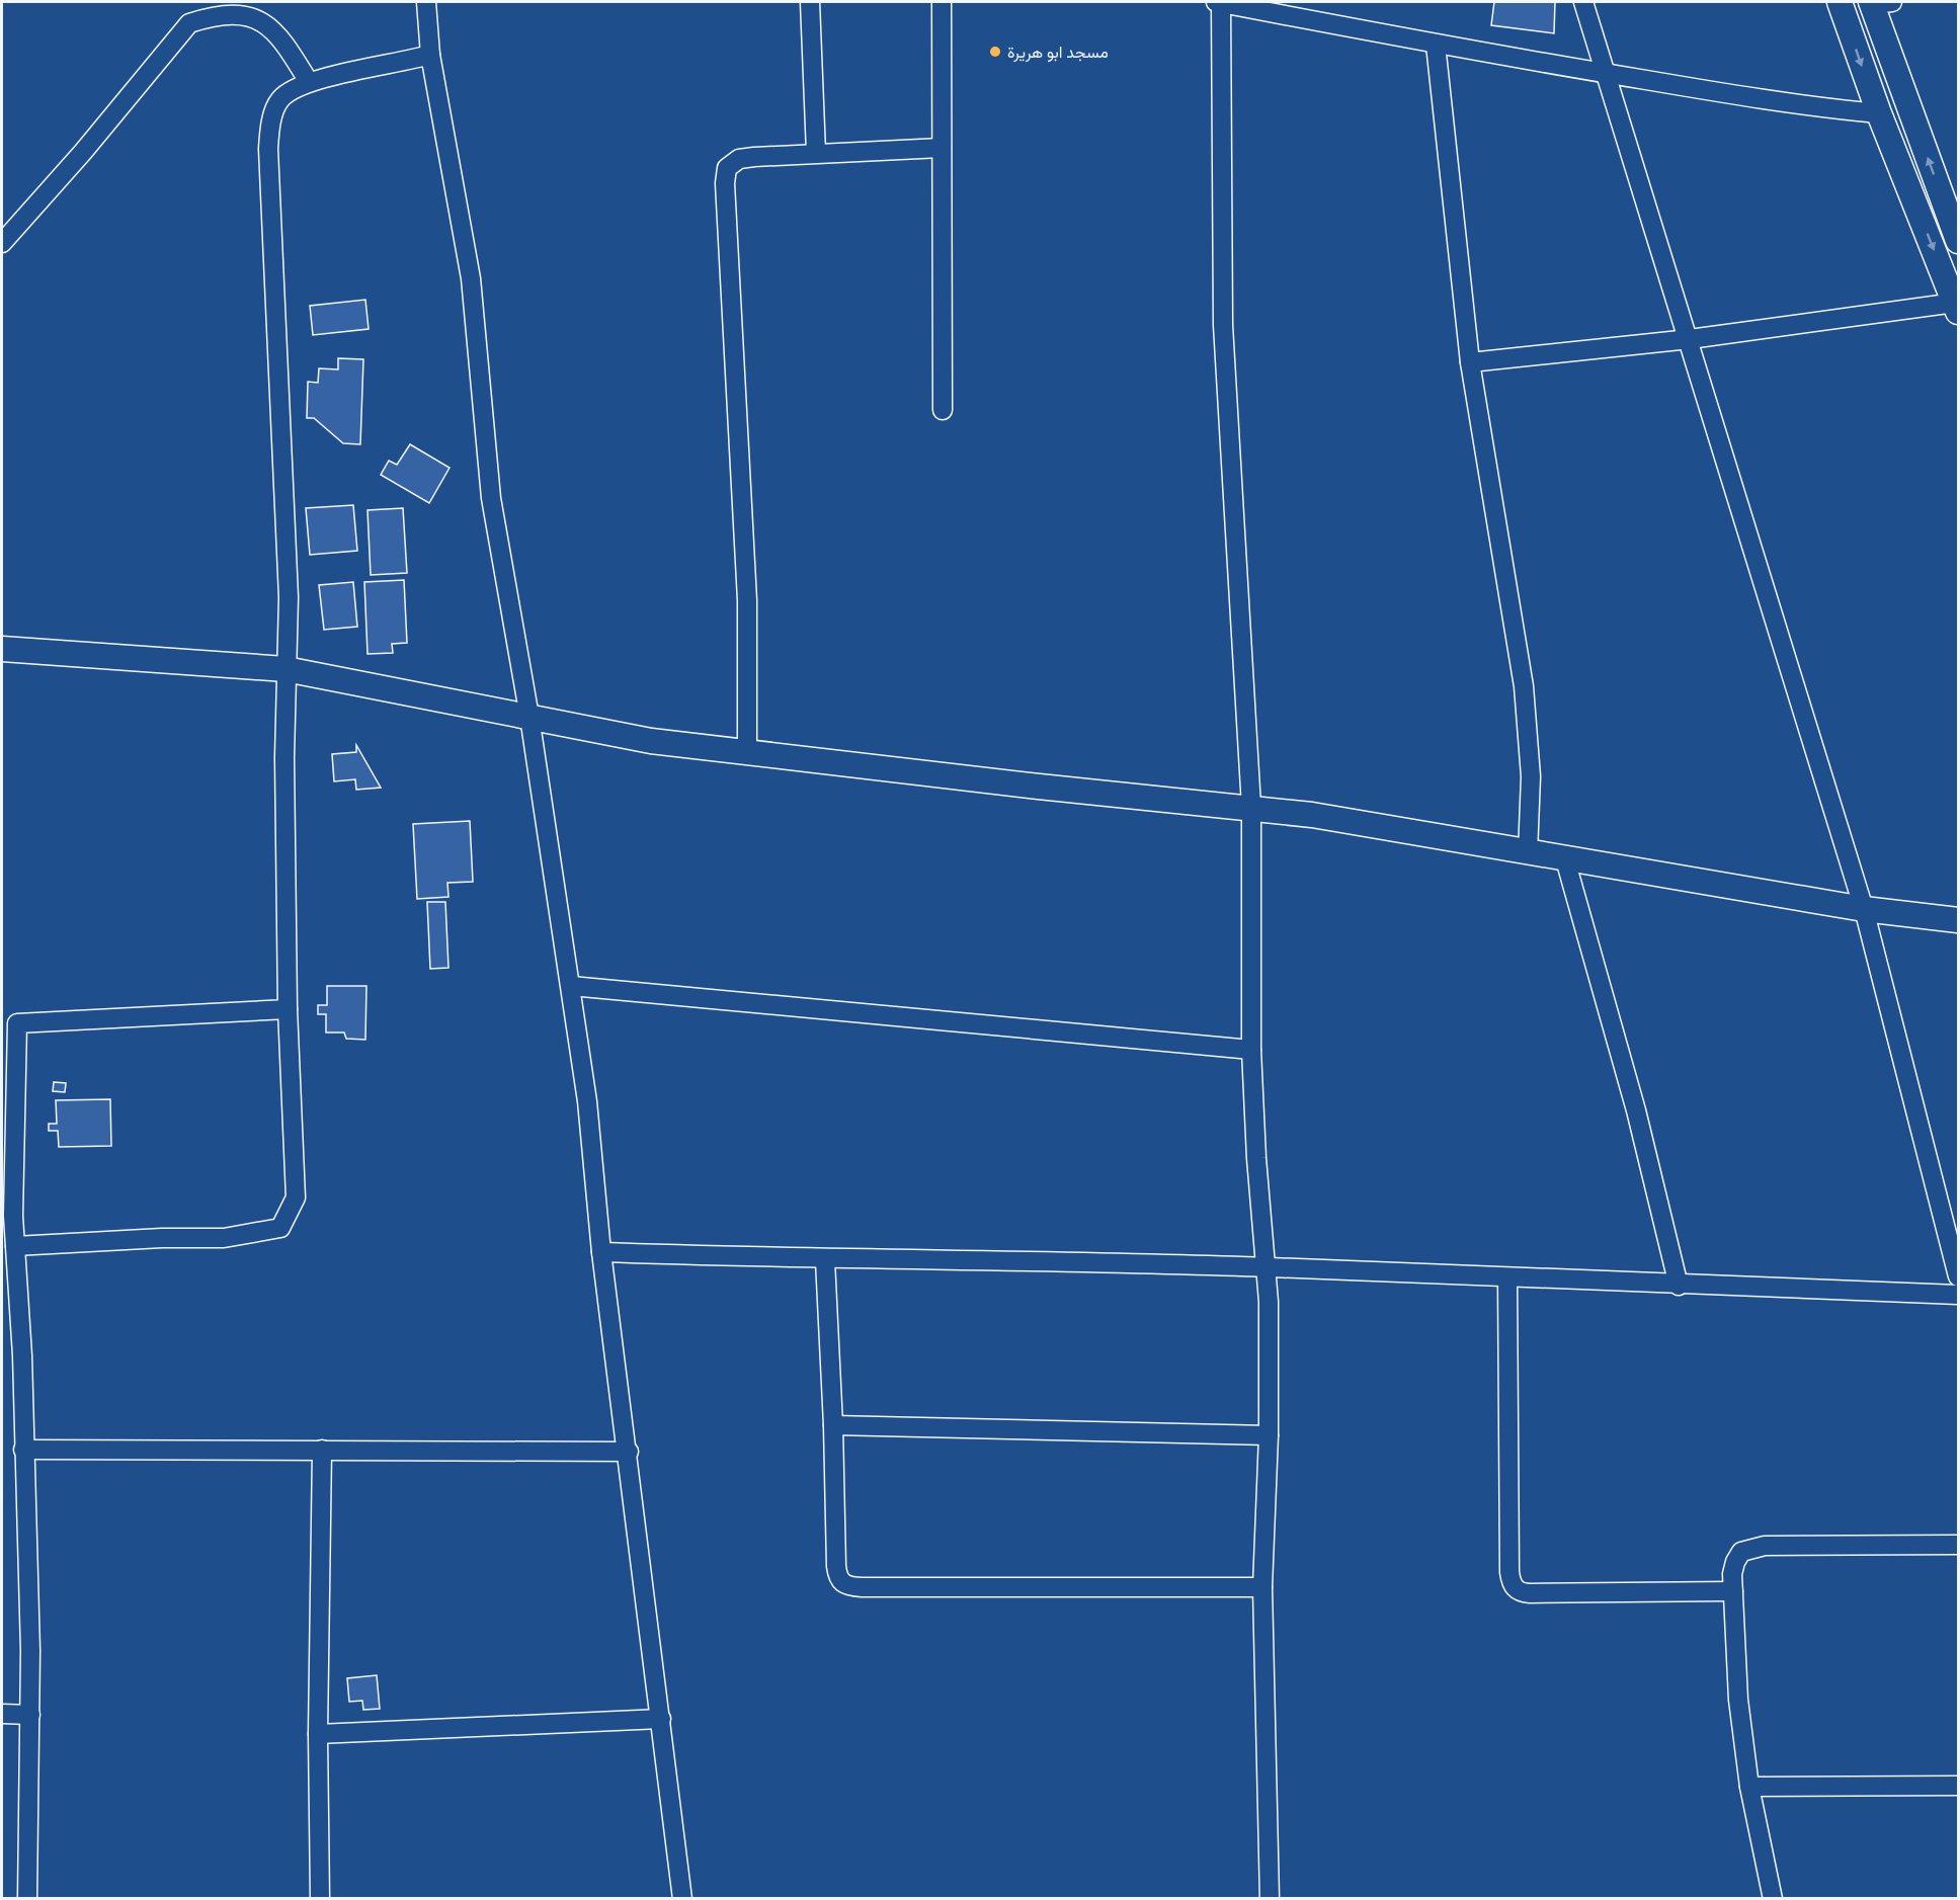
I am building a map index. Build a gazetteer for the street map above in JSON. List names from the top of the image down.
{
  "places": ["مسجد ابو هريرة"]
}
